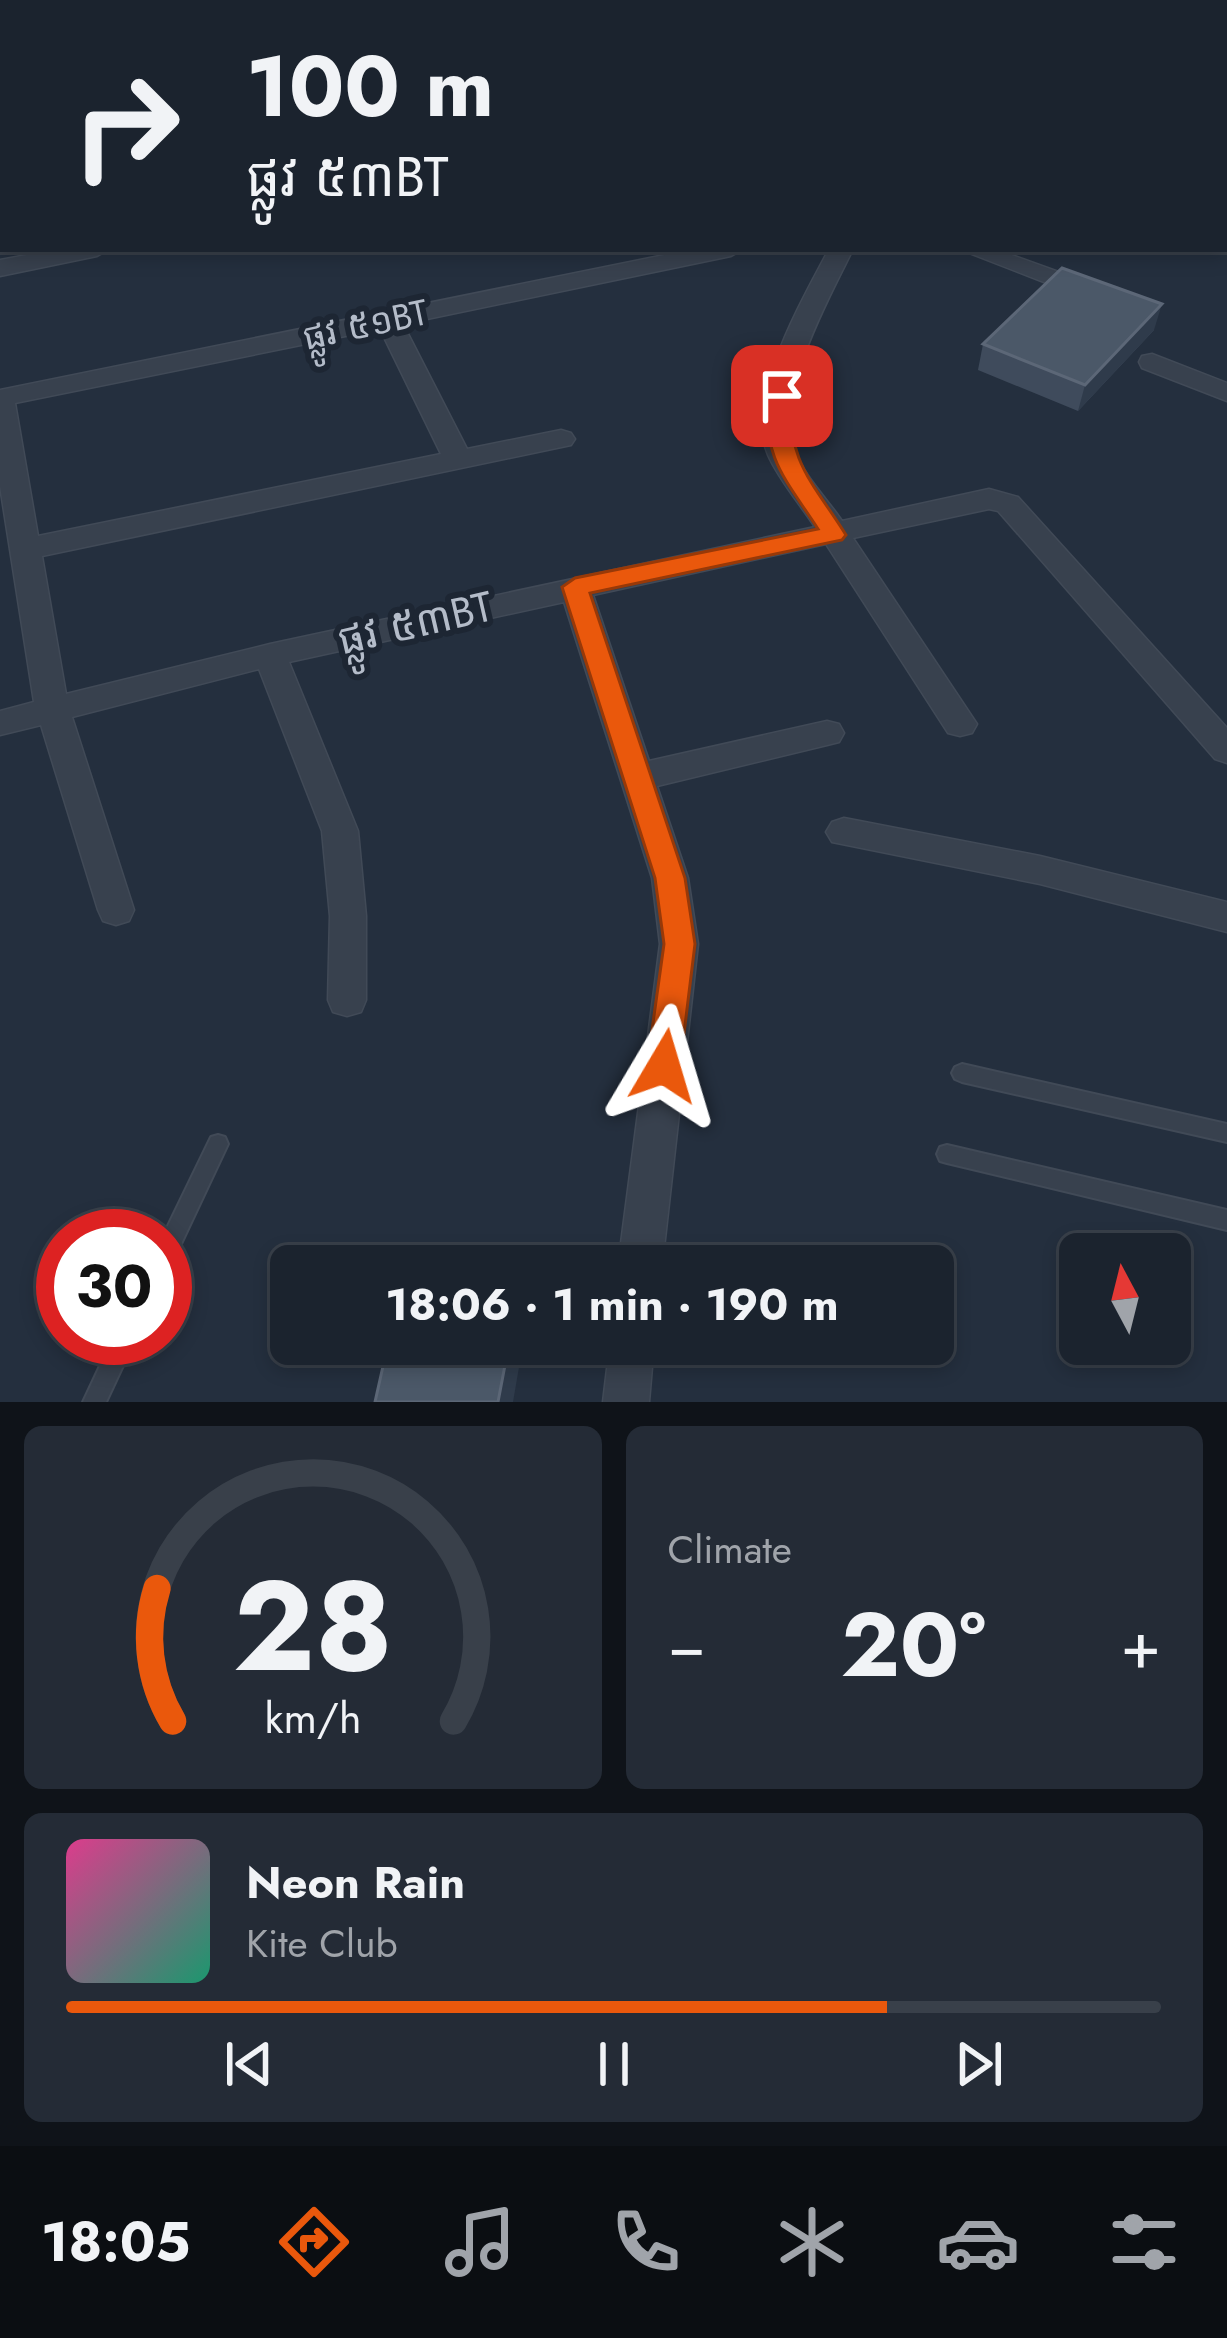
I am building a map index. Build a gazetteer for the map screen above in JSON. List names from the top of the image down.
{
  "streets": {
    "street": ["ផ្លូវ ៥១BT", "ផ្លូវ ៥៣BT"]
  },
  "north": "top",
  "page": {
    "turn": ["100 m", "ផ្លូវ ៥៣BT"],
    "limit": "30",
    "trip": "18:06 · 1 min · 190 m",
    "tile": "Climate",
    "heat": ["−", "20°", "+"],
    "song": ["Neon Rain", "Kite Club"],
    "tabs": "18:05",
    "gauge": ["28", "km/h"]
  }
}
